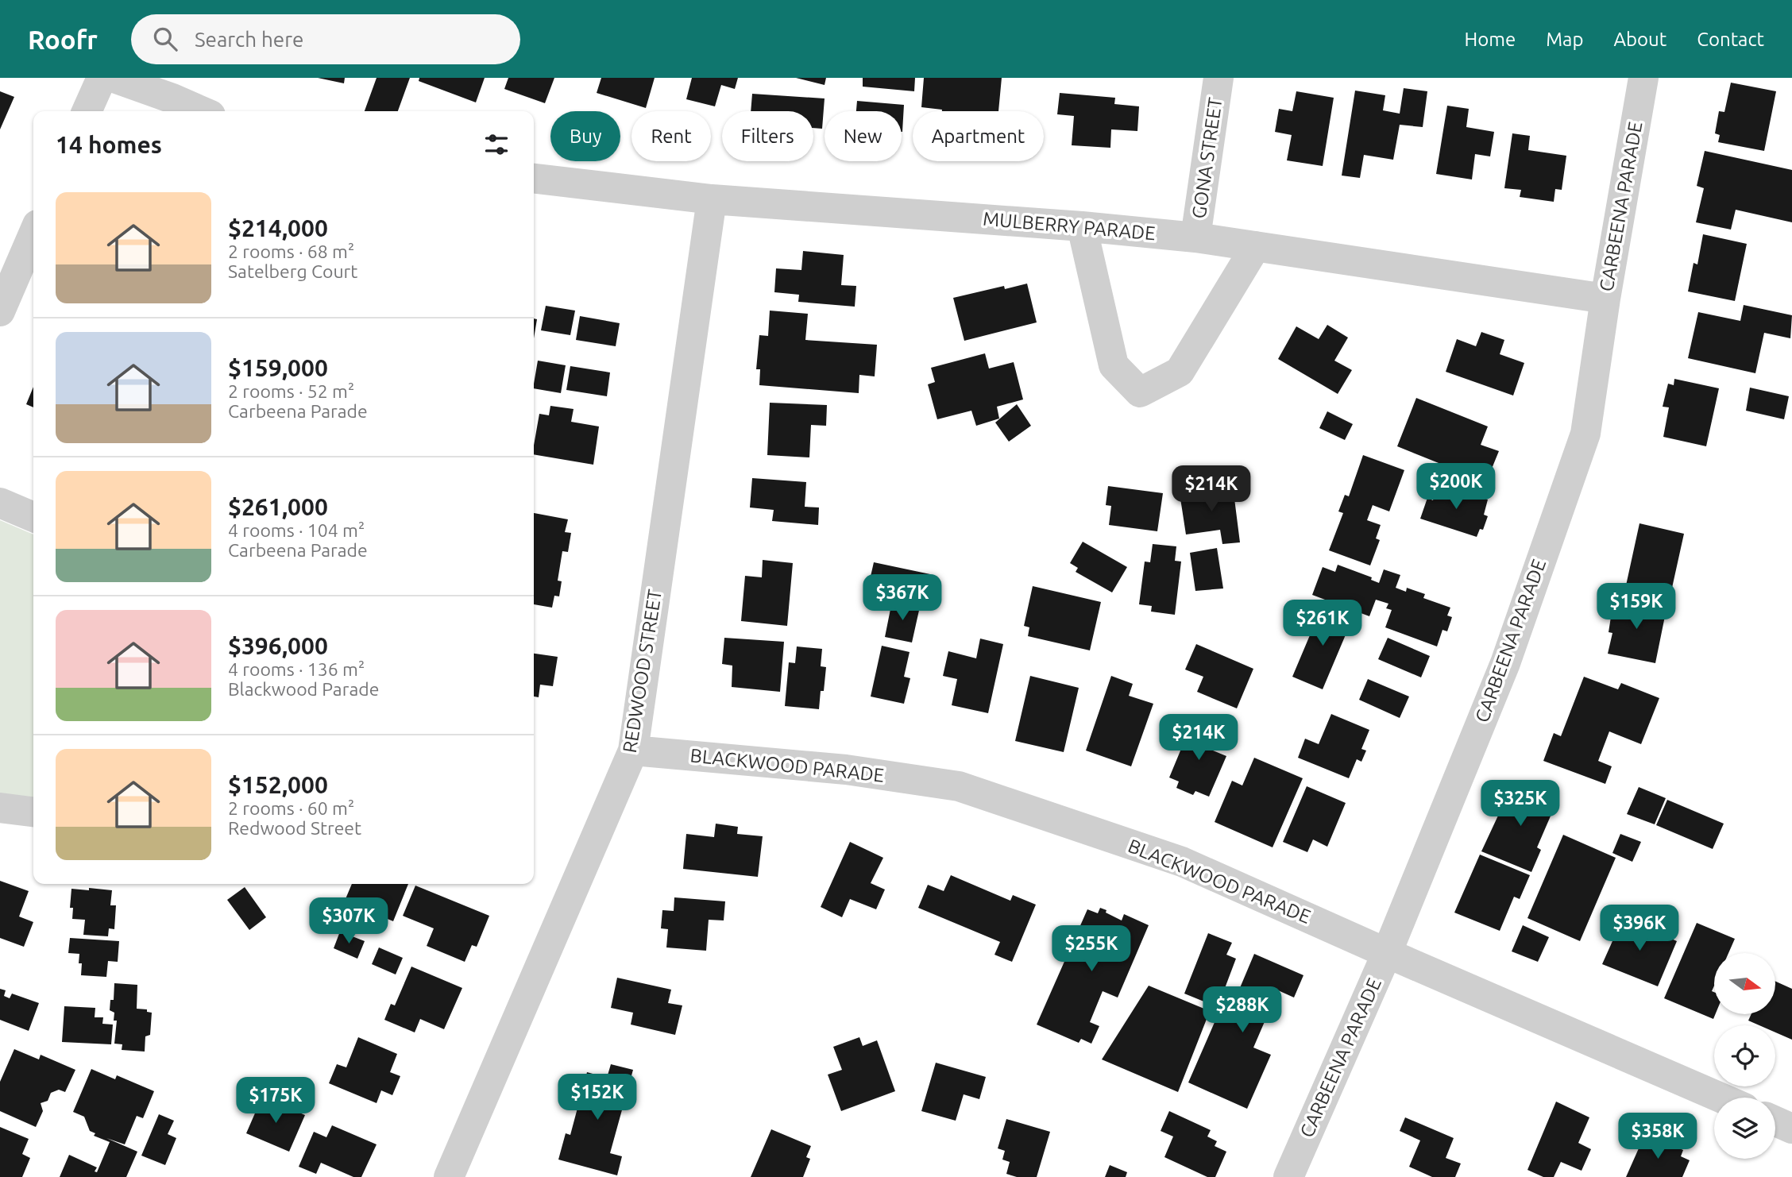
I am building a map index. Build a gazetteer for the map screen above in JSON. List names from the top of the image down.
{
  "streets": {
    "street": [
      "GONA STREET",
      "CARBEENA PARADE",
      "MULBERRY PARADE",
      "REDWOOD STREET",
      "BLACKWOOD PARADE"
    ]
  },
  "crossings": [
    ["GONA STREET", "MULBERRY PARADE"],
    ["CARBEENA PARADE", "MULBERRY PARADE"],
    ["CARBEENA PARADE", "BLACKWOOD PARADE"],
    ["MULBERRY PARADE", "REDWOOD STREET"],
    ["REDWOOD STREET", "BLACKWOOD PARADE"]
  ],
  "north": "right",
  "page": {
    "header": "Roofr",
    "search": "Search here",
    "nav": [
      "Home",
      "Map",
      "About",
      "Contact"
    ],
    "chip": [
      "Buy",
      "Rent",
      "Filters",
      "New",
      "Apartment"
    ],
    "heading": "14 homes",
    "list": [
      {
        "name": "$214,000",
        "note": "2 rooms · 68 m² · Satelberg Court"
      },
      {
        "name": "$159,000",
        "note": "2 rooms · 52 m² · Carbeena Parade"
      },
      {
        "name": "$261,000",
        "note": "4 rooms · 104 m² · Carbeena Parade"
      },
      {
        "name": "$396,000",
        "note": "4 rooms · 136 m² · Blackwood Parade"
      },
      {
        "name": "$152,000",
        "note": "2 rooms · 60 m² · Redwood Street"
      }
    ],
    "price": [
      "$200K",
      "$214K",
      "$367K",
      "$159K",
      "$261K",
      "$214K",
      "$325K",
      "$307K",
      "$396K",
      "$255K",
      "$288K",
      "$152K",
      "$175K",
      "$358K"
    ]
  }
}
